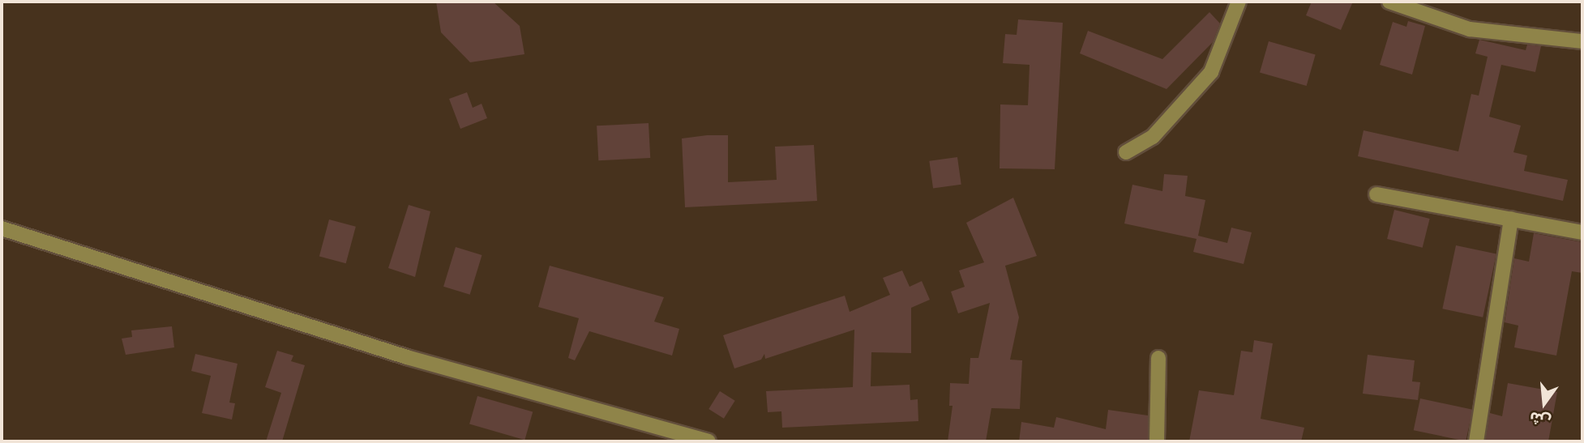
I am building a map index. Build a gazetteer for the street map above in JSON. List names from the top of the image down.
{
  "north": "bottom"
}
